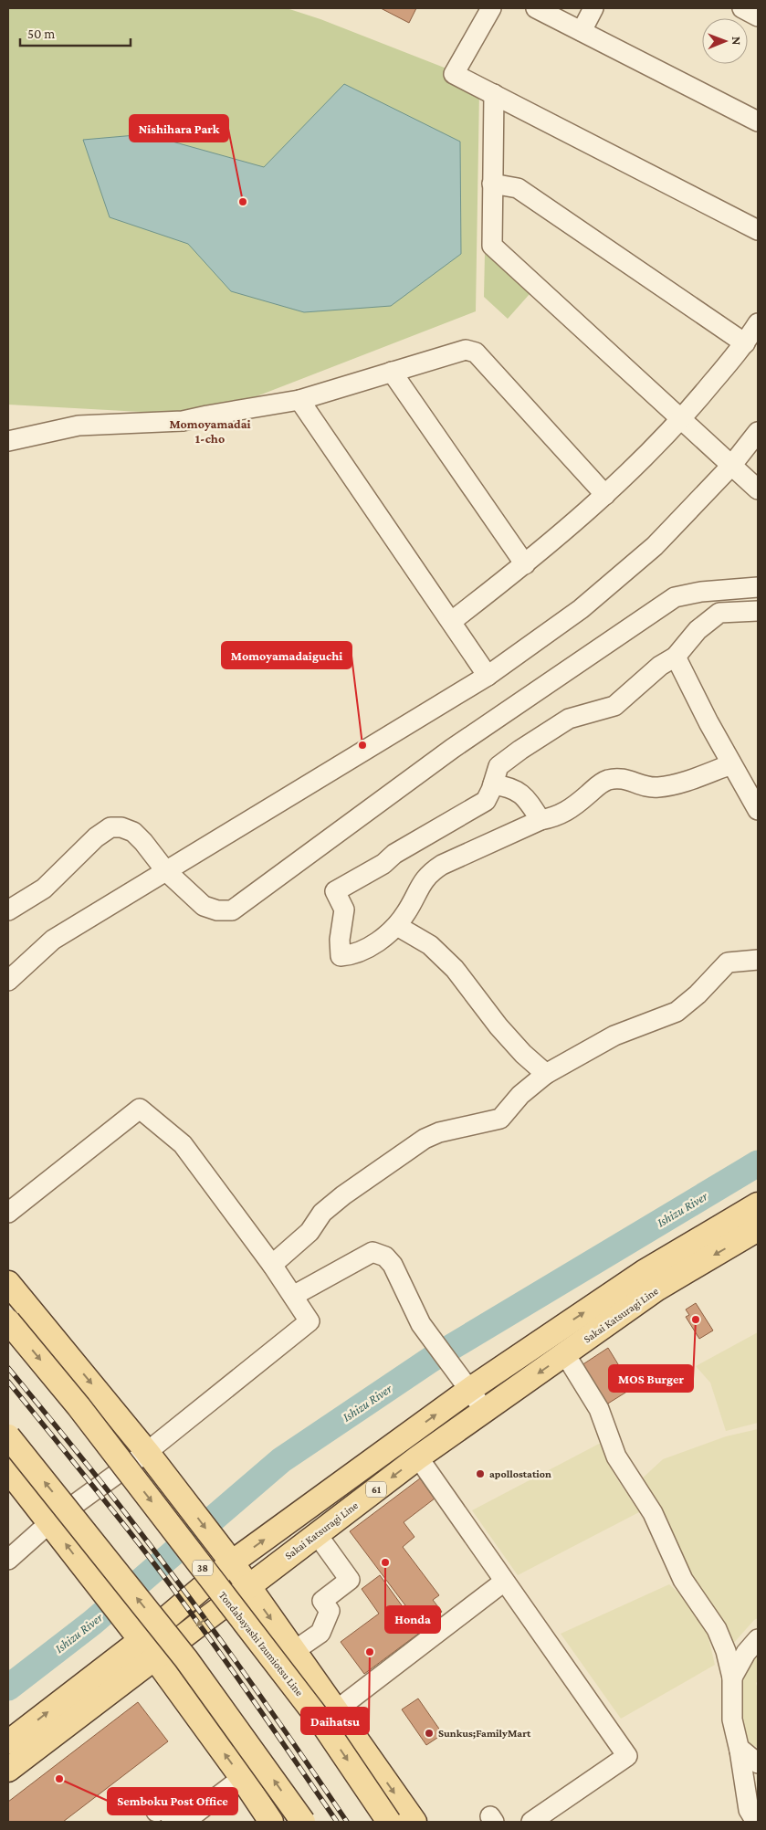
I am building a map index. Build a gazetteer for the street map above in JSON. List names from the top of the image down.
{
  "streets": {
    "main road": [
      "Sakai Katsuragi Line",
      "61",
      "38",
      "Tondabayashi Izumiotsu Line"
    ]
  },
  "districts": ["Momoyamadai 1-cho"],
  "water": ["Ishizu River"],
  "places": [
    "Nishihara Park",
    "Momoyamadaiguchi",
    "MOS Burger",
    "apollostation",
    "Honda",
    "Daihatsu",
    "Sunkus;FamilyMart",
    "Semboku Post Office"
  ],
  "scale_bar": "50 m",
  "north": "right"
}
